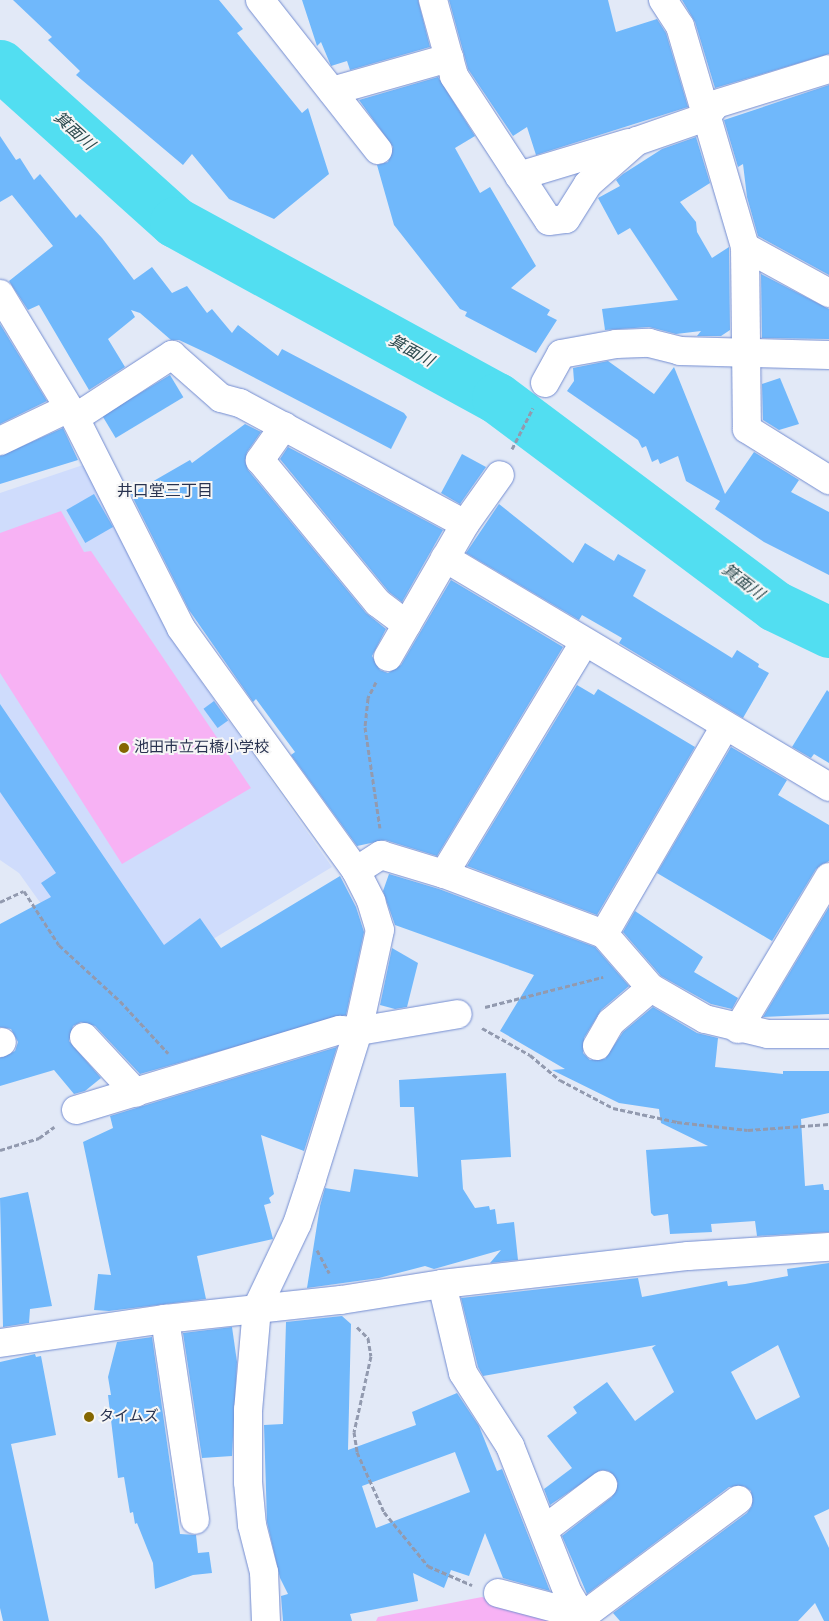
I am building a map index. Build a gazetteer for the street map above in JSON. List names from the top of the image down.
{
  "districts": ["井口堂三丁目"],
  "water": ["箕面川"],
  "places": ["池田市立石橋小学校", "タイムズ"]
}
